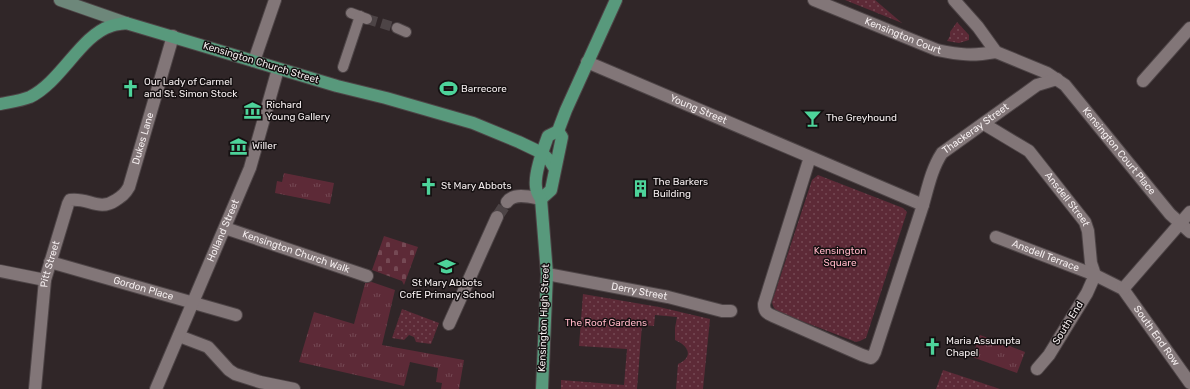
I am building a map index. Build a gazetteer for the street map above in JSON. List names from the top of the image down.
{
  "streets": {
    "main road": ["Kensington Church Street", "Kensington High Street"],
    "street": [
      "Kensington Court",
      "Young Street",
      "Thackeray Street",
      "Dukes Lane",
      "Kensington Court Place",
      "Ansdell Street",
      "Holland Street",
      "Kensington Church Walk",
      "Ansdell Terrace",
      "Pitt Street",
      "Gordon Place",
      "Derry Street",
      "South End",
      "South End Row"
    ]
  },
  "crossings": [
    ["Kensington Church Street", "Dukes Lane"],
    ["Kensington Church Street", "Holland Street"],
    ["Kensington Church Street", "Kensington High Street"],
    ["Thackeray Street", "Kensington Court Place"],
    ["Thackeray Street", "Ansdell Street"],
    ["Dukes Lane", "Pitt Street"],
    ["Ansdell Street", "Ansdell Terrace"],
    ["Ansdell Street", "South End"],
    ["Holland Street", "Kensington Church Walk"],
    ["Holland Street", "Gordon Place"],
    ["Ansdell Terrace", "South End"],
    ["Pitt Street", "Gordon Place"],
    ["Derry Street", "Kensington High Street"]
  ],
  "parks": ["Kensington Square", "The Roof Gardens"],
  "places": {
    "church": ["Our Lady of Carmel and St. Simon Stock", "St Mary Abbots", "Maria Assumpta Chapel"],
    "sports": ["Barrecore"],
    "museum": ["Richard Young Gallery", "Willer"],
    "bar": ["The Greyhound"],
    "building": ["The Barkers Building"],
    "school or university": ["St Mary Abbots CofE Primary School"]
  }
}
